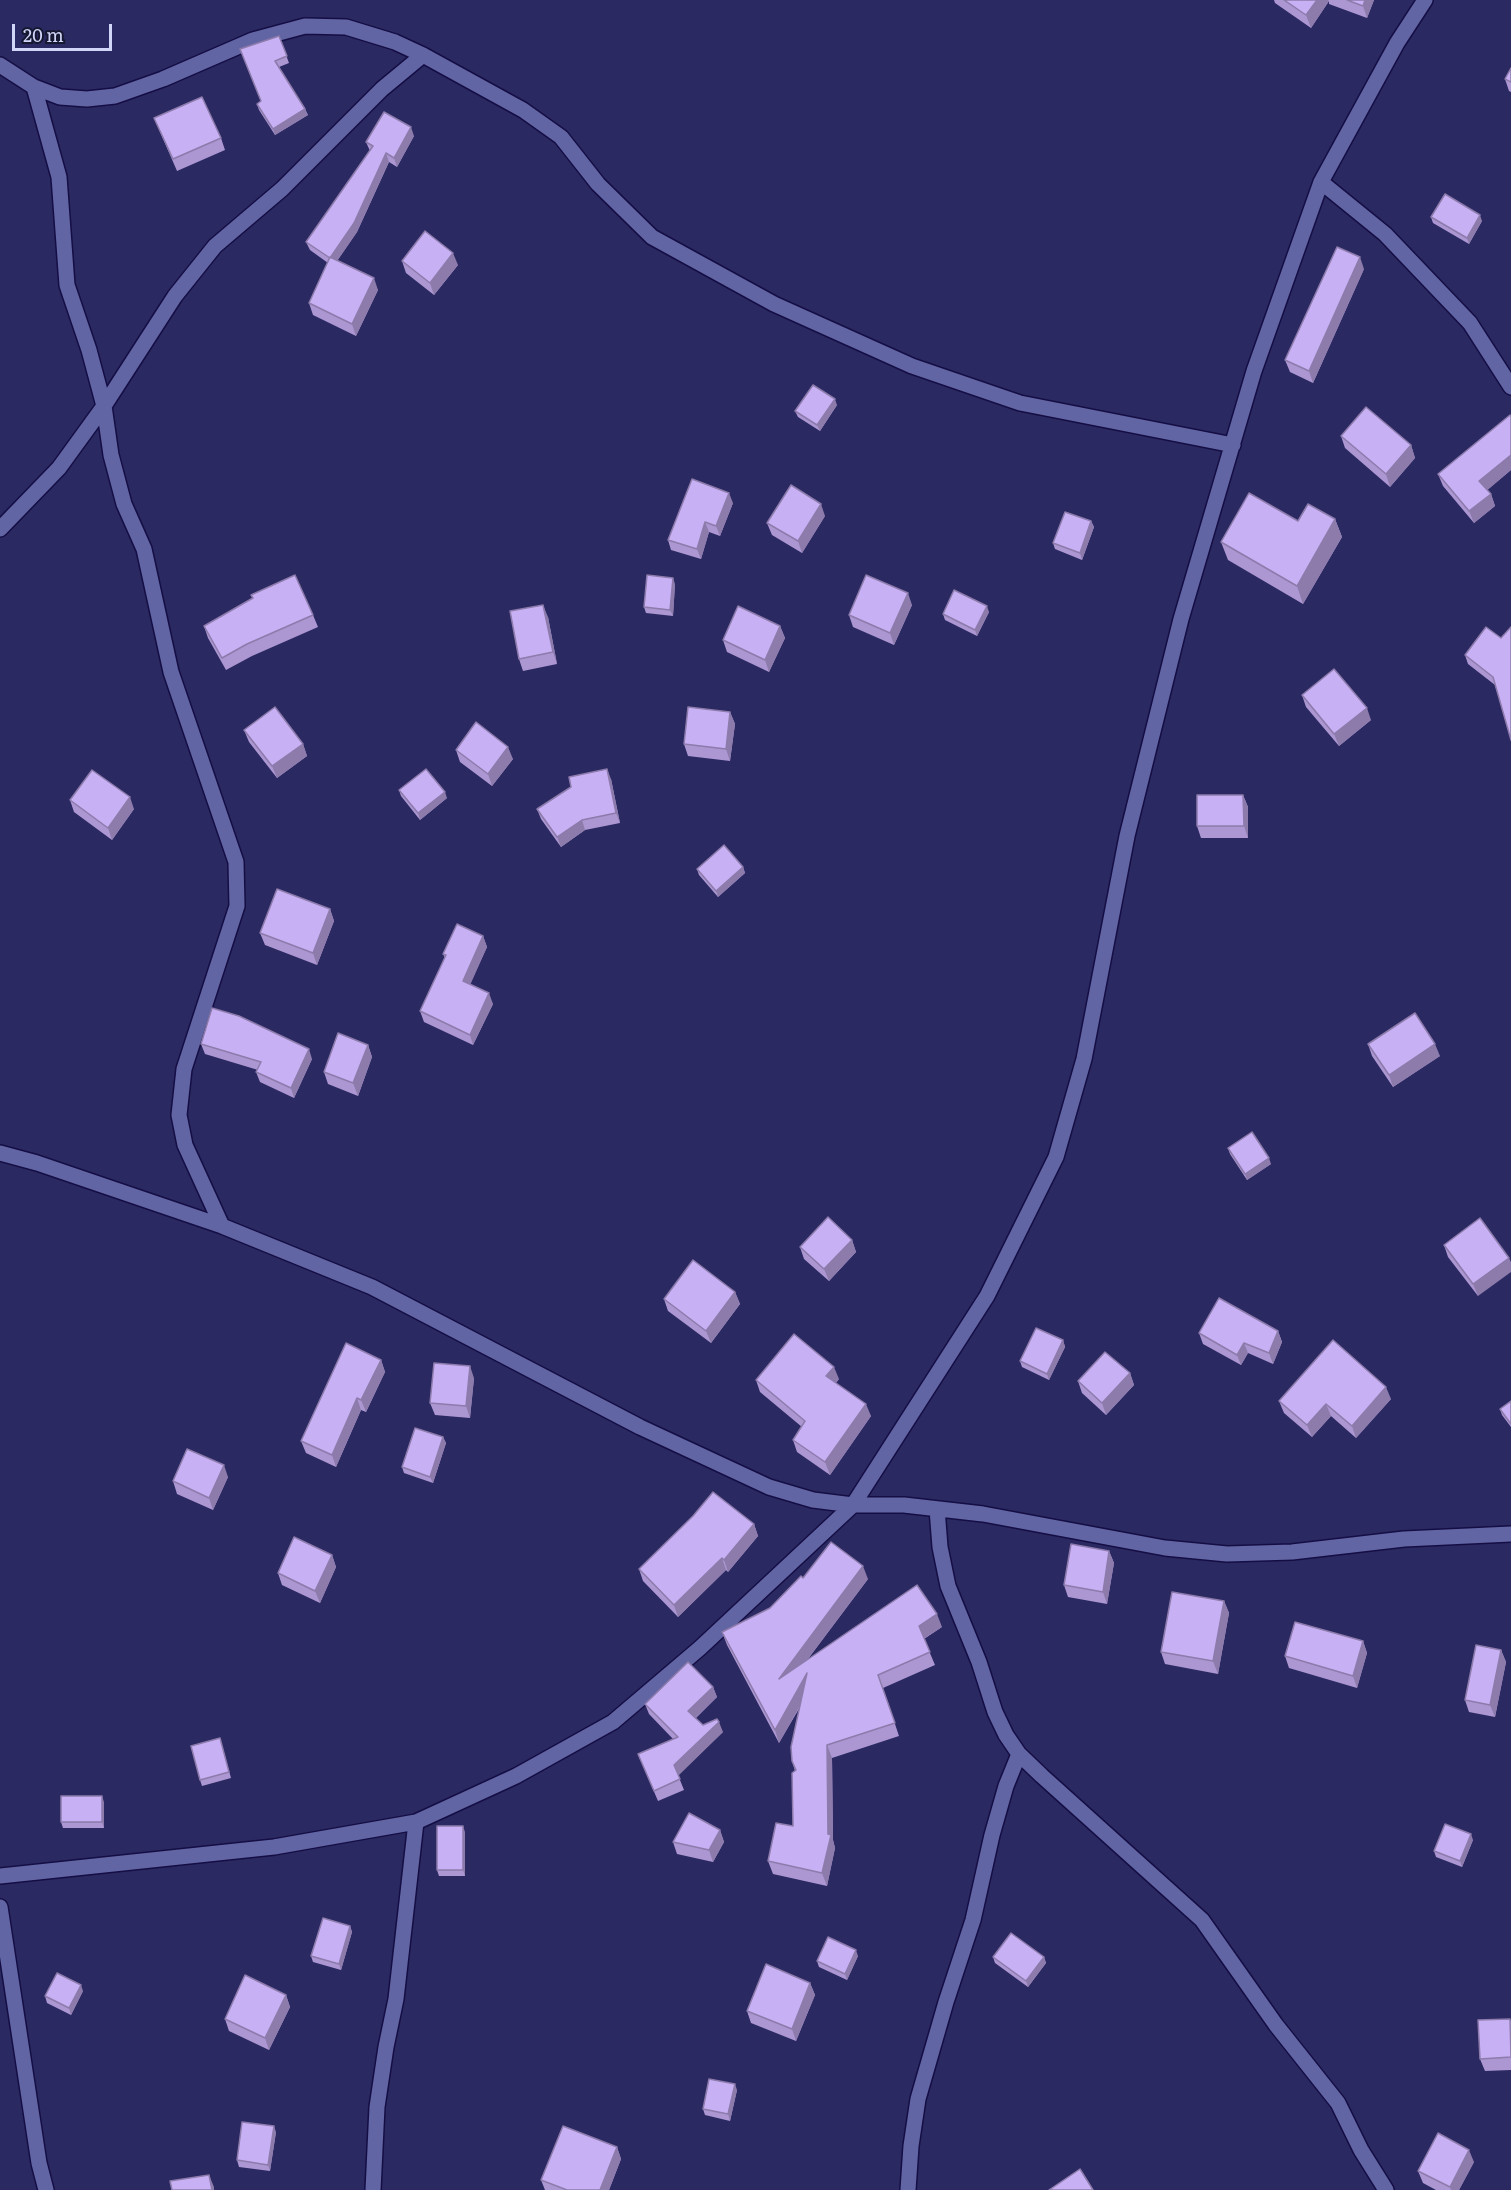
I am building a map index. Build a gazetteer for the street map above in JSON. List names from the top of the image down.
{
  "scale_bar": "20 m"
}
